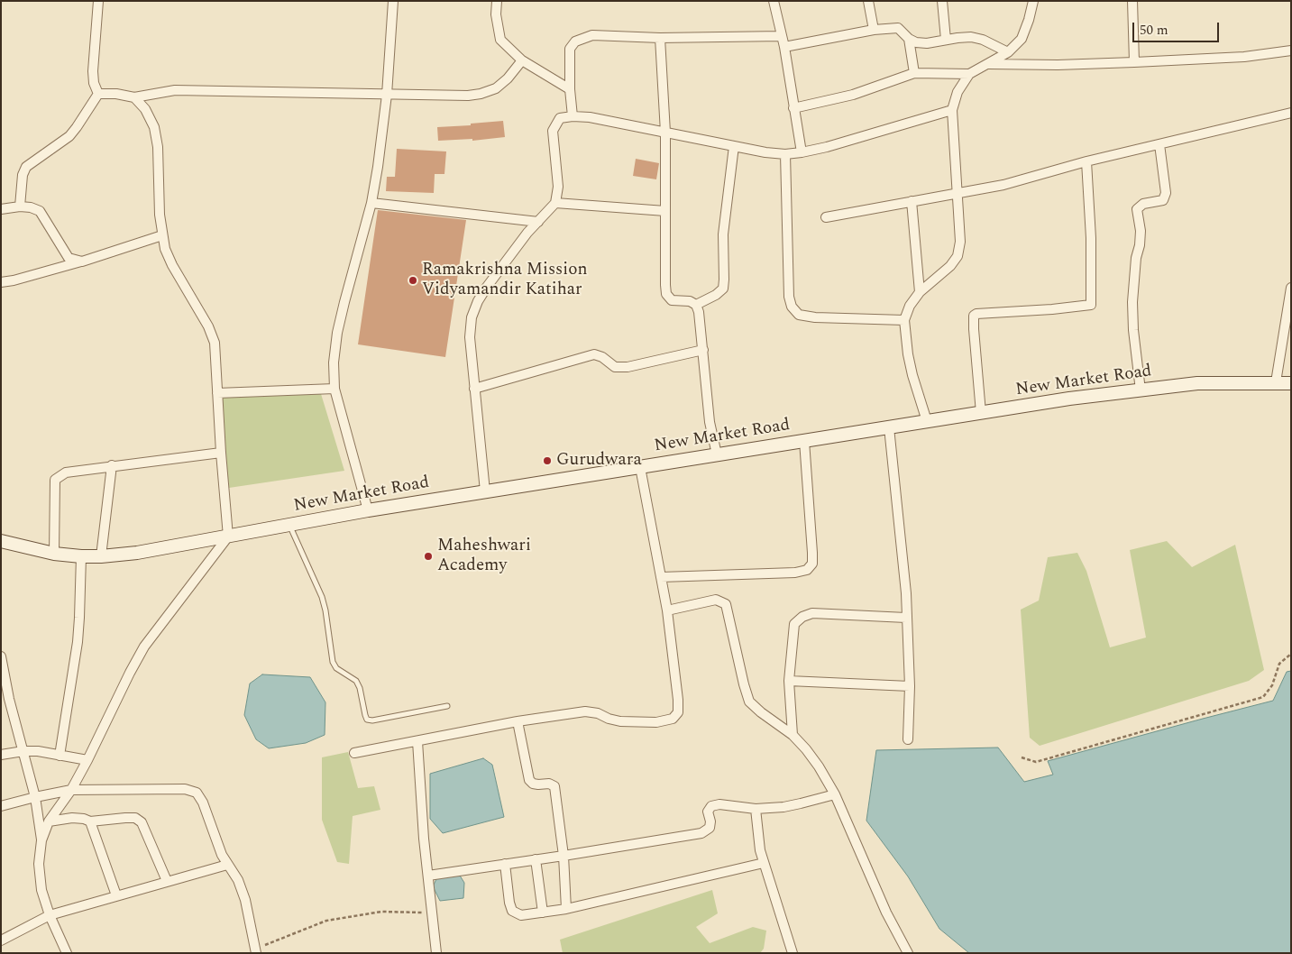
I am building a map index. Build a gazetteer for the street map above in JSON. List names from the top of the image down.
{
  "streets": {
    "street": ["New Market Road"]
  },
  "places": ["Ramakrishna Mission Vidyamandir Katihar", "Gurudwara", "Maheshwari Academy"],
  "scale_bar": "50 m"
}
